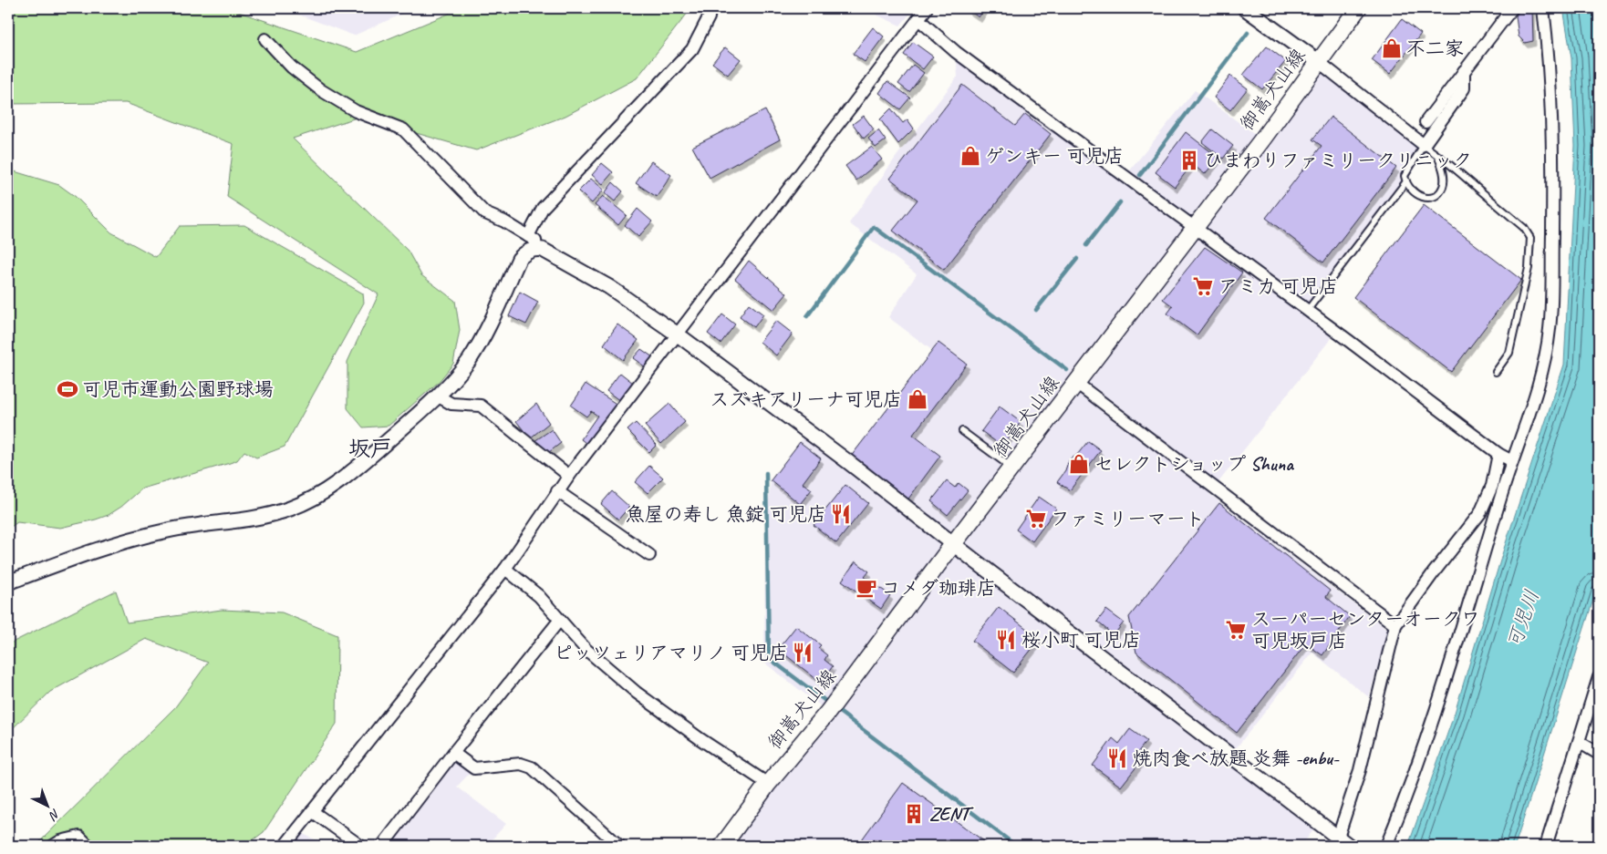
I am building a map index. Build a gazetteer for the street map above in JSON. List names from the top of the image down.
{
  "streets": {
    "main road": ["御嵩犬山線"]
  },
  "districts": ["坂戸"],
  "water": ["可児川"],
  "places": {
    "shop": [
      "不二家",
      "ゲンキー 可児店",
      "スズキアリーナ可児店",
      "セレクトショップ Shuna"
    ],
    "building": ["ひまわりファミリークリニック", "ZENT"],
    "supermarket": ["アミカ 可児店", "ファミリーマート", "スーパーセンターオークワ 可児坂戸店"],
    "sports": ["可児市運動公園野球場"],
    "restaurant": [
      "魚屋の寿し 魚錠 可児店",
      "桜小町 可児店",
      "ピッツェリアマリノ 可児店",
      "焼肉食べ放題 炎舞 ‐enbu‐"
    ],
    "cafe": ["コメダ珈琲店"]
  },
  "north": "bottom right"
}
